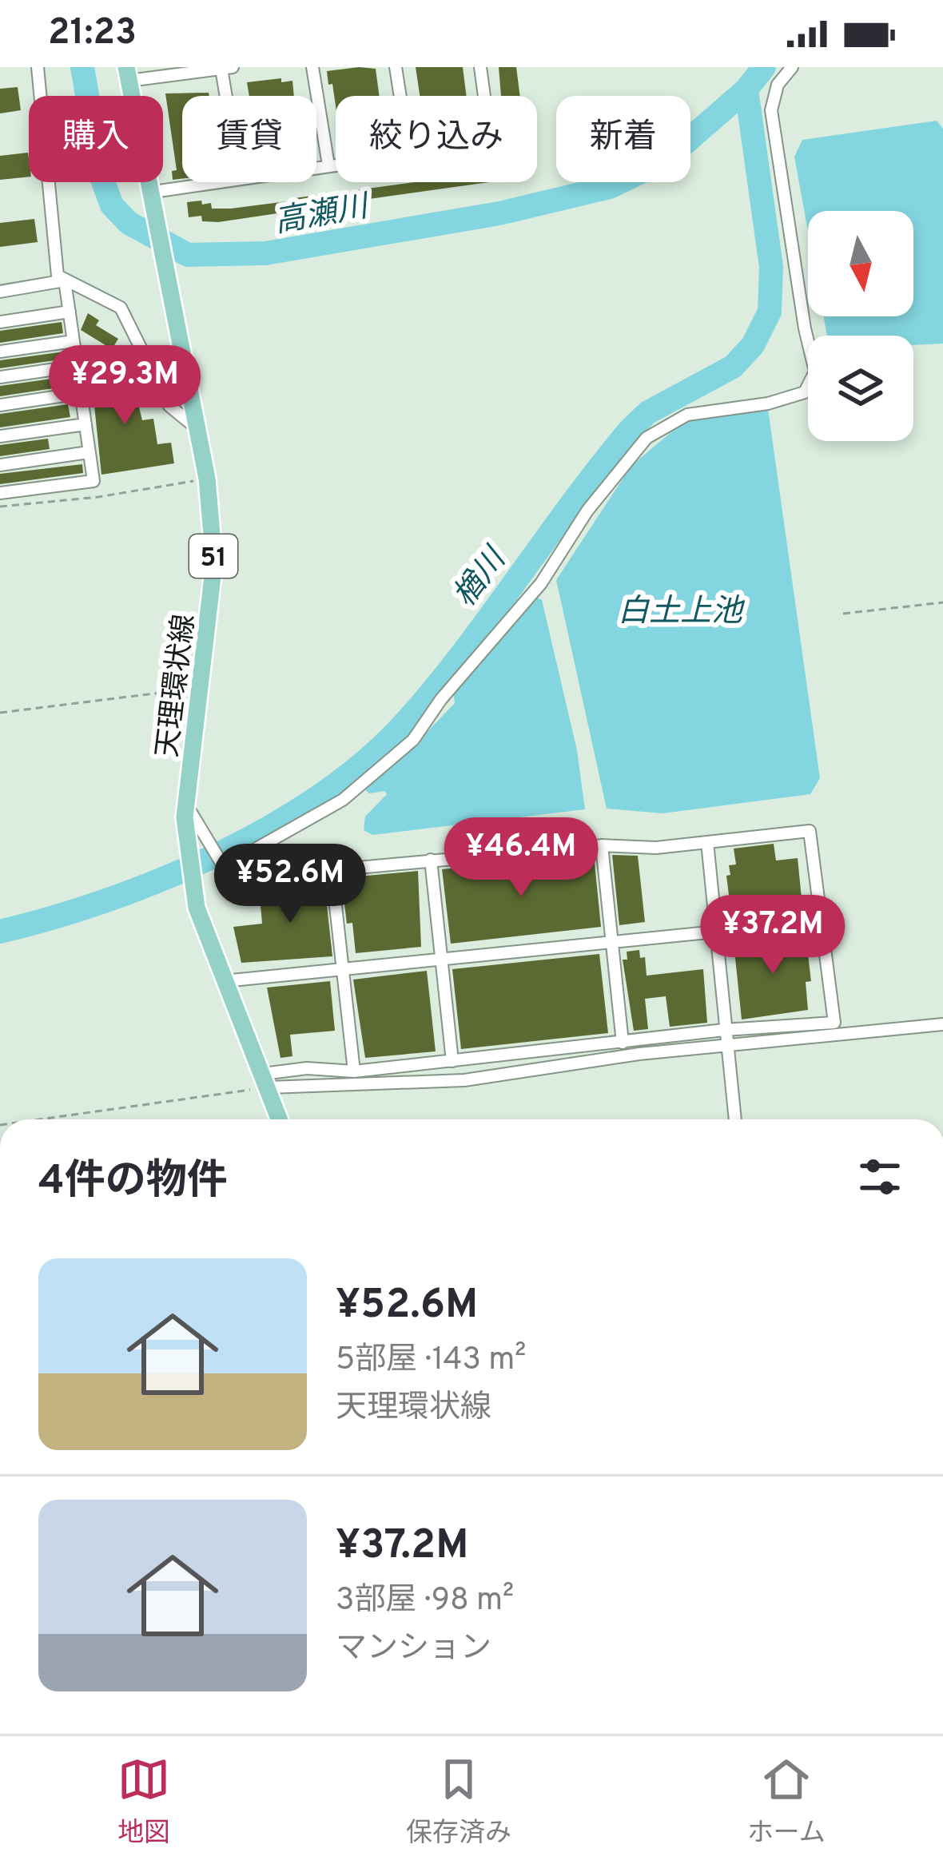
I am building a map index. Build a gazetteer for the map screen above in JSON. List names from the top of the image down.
{
  "streets": {
    "main road": ["51", "天理環状線"]
  },
  "water": ["高瀬川", "楢川", "白土上池"],
  "north": "bottom",
  "page": {
    "status": "21:23",
    "chip": [
      "購入",
      "賃貸",
      "絞り込み",
      "新着"
    ],
    "price": [
      "¥29.3M",
      "¥46.4M",
      "¥52.6M",
      "¥37.2M"
    ],
    "heading": "4件の物件",
    "list": [
      {
        "name": "¥52.6M",
        "note": "5部屋 · 143 m² · 天理環状線"
      },
      {
        "name": "¥37.2M",
        "note": "3部屋 · 98 m² · マンション"
      }
    ],
    "tabs": ["地図", "保存済み", "ホーム"]
  }
}
